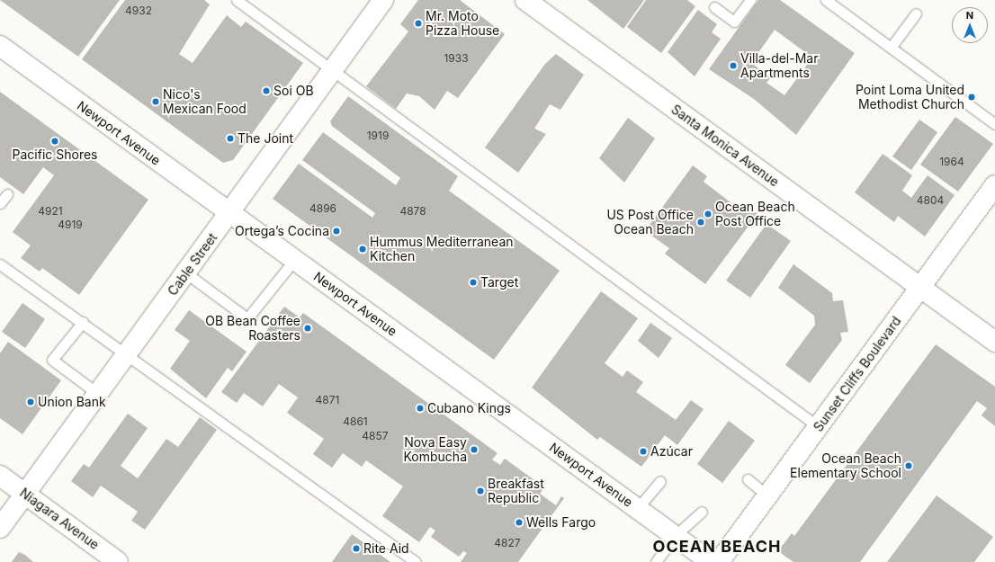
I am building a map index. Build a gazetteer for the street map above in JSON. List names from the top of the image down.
{
  "streets": {
    "street": [
      "Newport Avenue",
      "Santa Monica Avenue",
      "Cable Street",
      "Sunset Cliffs Boulevard",
      "Niagara Avenue"
    ]
  },
  "crossings": [
    ["Newport Avenue", "Cable Street"],
    ["Santa Monica Avenue", "Sunset Cliffs Boulevard"],
    ["Cable Street", "Niagara Avenue"]
  ],
  "districts": ["OCEAN BEACH"],
  "places": [
    "Mr. Moto Pizza House",
    "Villa-del-Mar Apartments",
    "Soi OB",
    "Point Loma United Methodist Church",
    "Nico's Mexican Food",
    "The Joint",
    "Pacific Shores",
    "Ocean Beach Post Office",
    "US Post Office Ocean Beach",
    "Ortega’s Cocina",
    "Hummus Mediterranean Kitchen",
    "Target",
    "OB Bean Coffee Roasters",
    "Union Bank",
    "Cubano Kings",
    "Nova Easy Kombucha",
    "Azúcar",
    "Ocean Beach Elementary School",
    "Breakfast Republic",
    "Wells Fargo",
    "Rite Aid"
  ],
  "house_numbers": [
    "4932",
    "1933",
    "1919",
    "1964",
    "4804",
    "4896",
    "4921",
    "4878",
    "4919",
    "4871",
    "4861",
    "4857",
    "4827"
  ],
  "north": "top"
}
